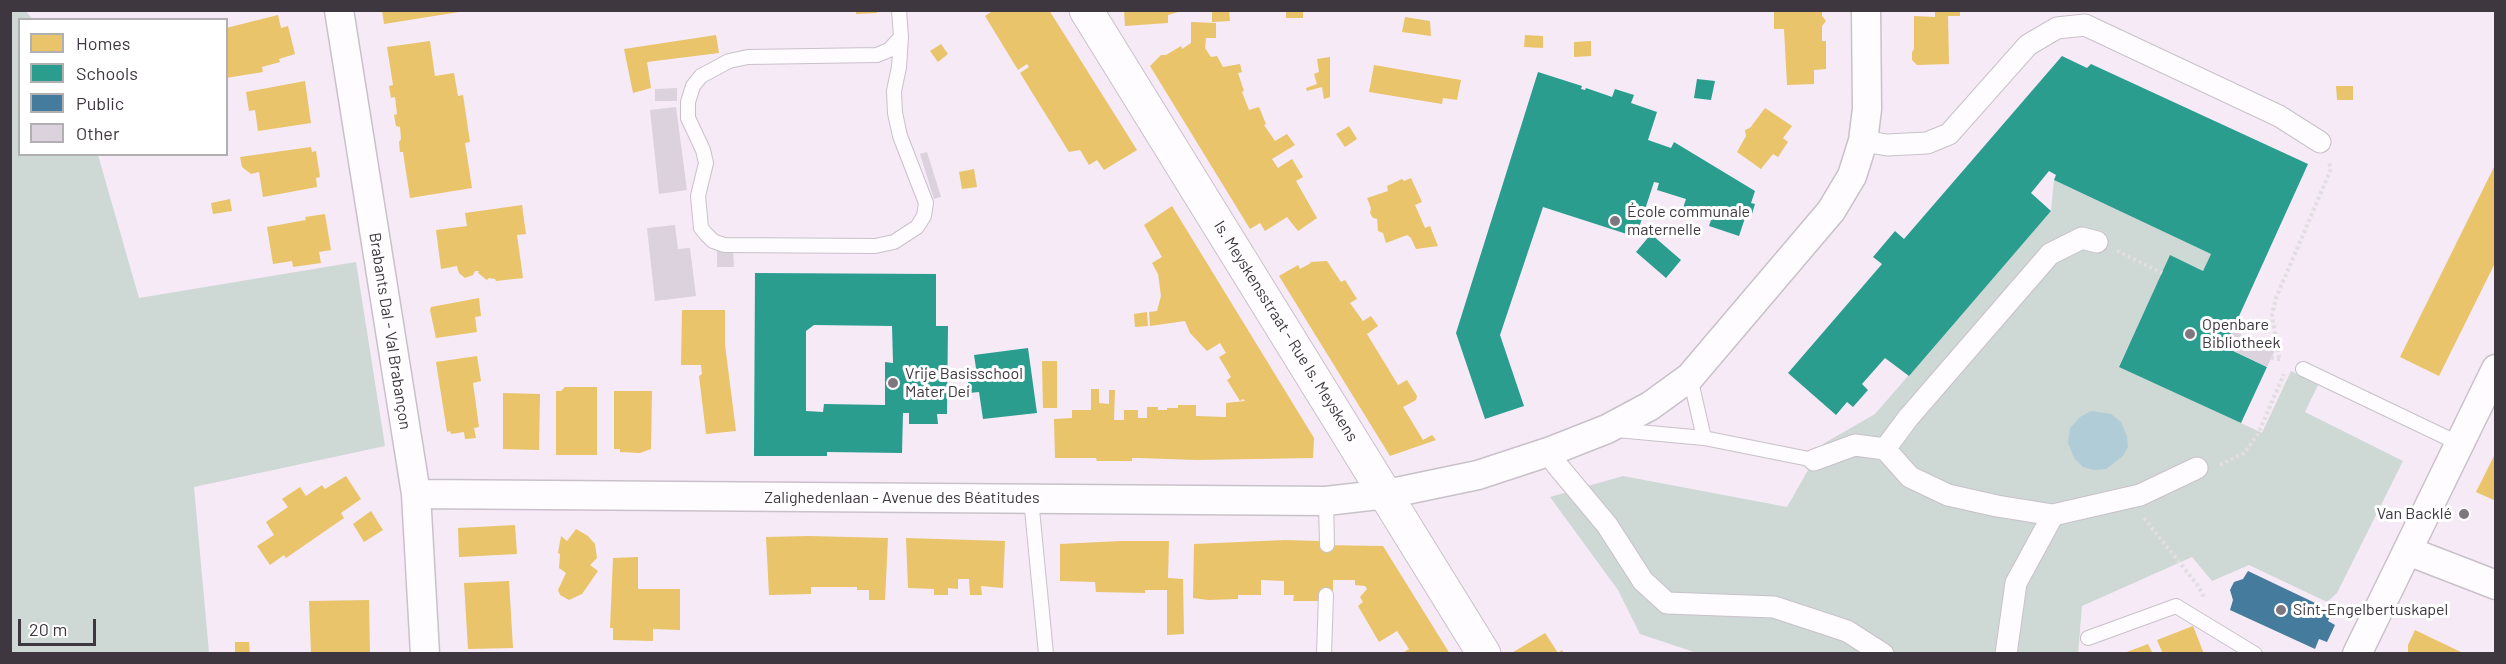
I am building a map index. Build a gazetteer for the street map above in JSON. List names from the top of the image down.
{
  "streets": {
    "street": ["Brabants Dal - Val Brabançon", "Is. Meyskensstraat - Rue Is. Meyskens", "Zalighedenlaan - Avenue des Béatitudes"]
  },
  "crossings": [
    ["Brabants Dal - Val Brabançon", "Zalighedenlaan - Avenue des Béatitudes"],
    ["Is. Meyskensstraat - Rue Is. Meyskens", "Zalighedenlaan - Avenue des Béatitudes"]
  ],
  "places": [
    "École communale maternelle",
    "Openbare Bibliotheek",
    "Vrije Basisschool Mater Dei",
    "Van Backlé",
    "Sint-Engelbertuskapel"
  ],
  "legend": [
    "Homes",
    "Schools",
    "Public",
    "Other"
  ],
  "scale_bar": "20 m"
}
